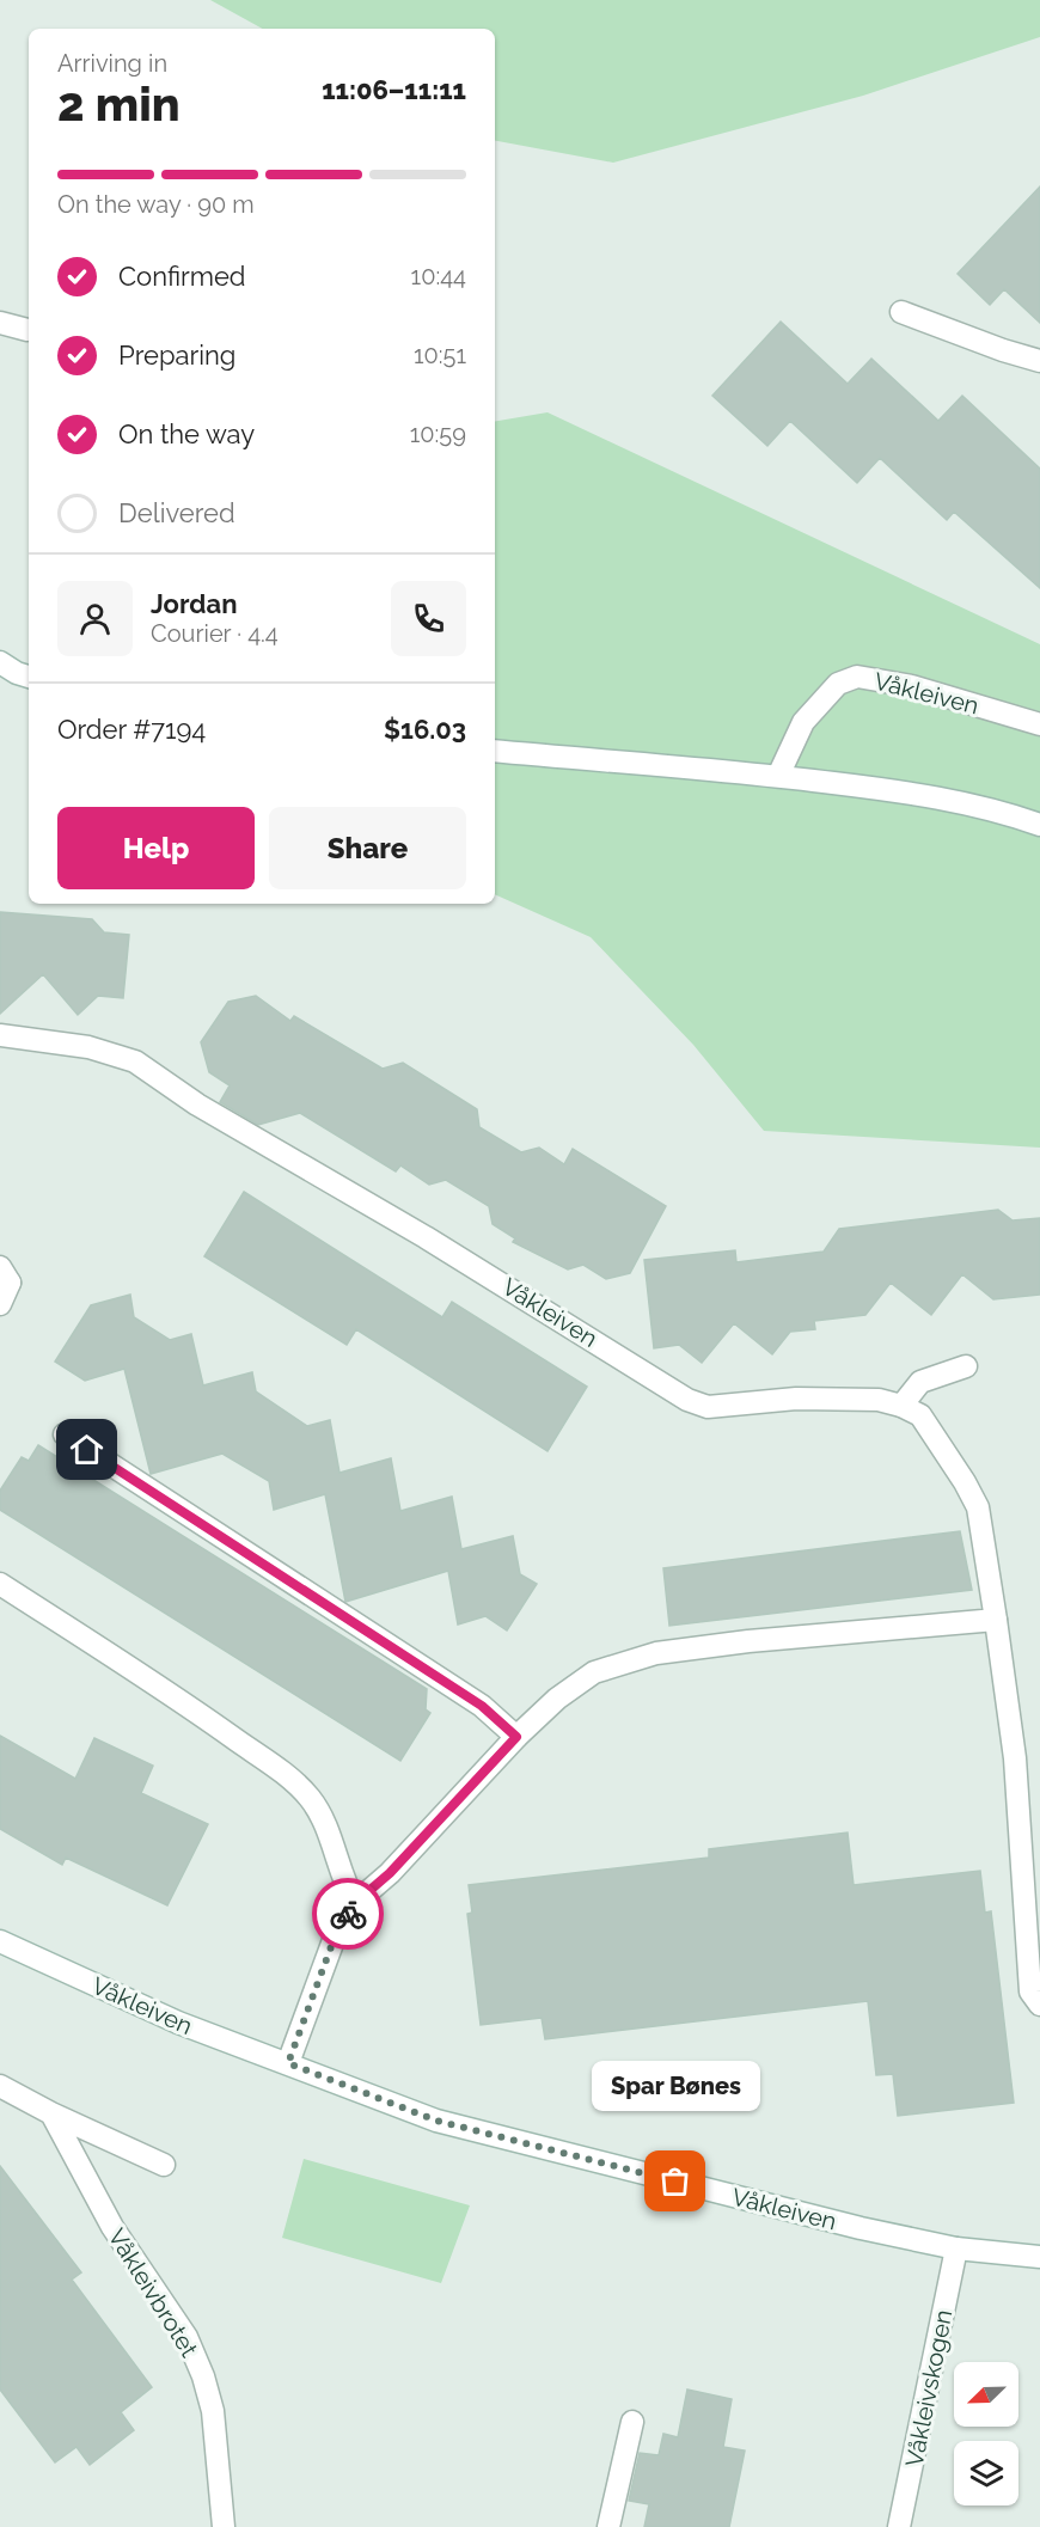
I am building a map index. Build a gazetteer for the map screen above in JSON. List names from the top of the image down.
{
  "streets": {
    "street": ["Våkleiven", "Våkleivbrotet", "Våkleivskogen"]
  },
  "crossings": [
    ["Våkleiven", "Våkleivskogen"]
  ],
  "places": ["Spar Bønes"],
  "north": "bottom left",
  "page": {
    "heading": ["2 min", "Arriving in", "11:06–11:11"],
    "panel": [
      "Jordan",
      "Courier · 4.4",
      "Order #7194",
      "$16.03"
    ],
    "bar": "On the way · 90 m",
    "list": [
      ["Confirmed", "10:44"],
      ["Preparing", "10:51"],
      ["On the way", "10:59"],
      "Delivered"
    ],
    "buttons": ["Help", "Share"],
    "bubble": "Spar Bønes"
  }
}
